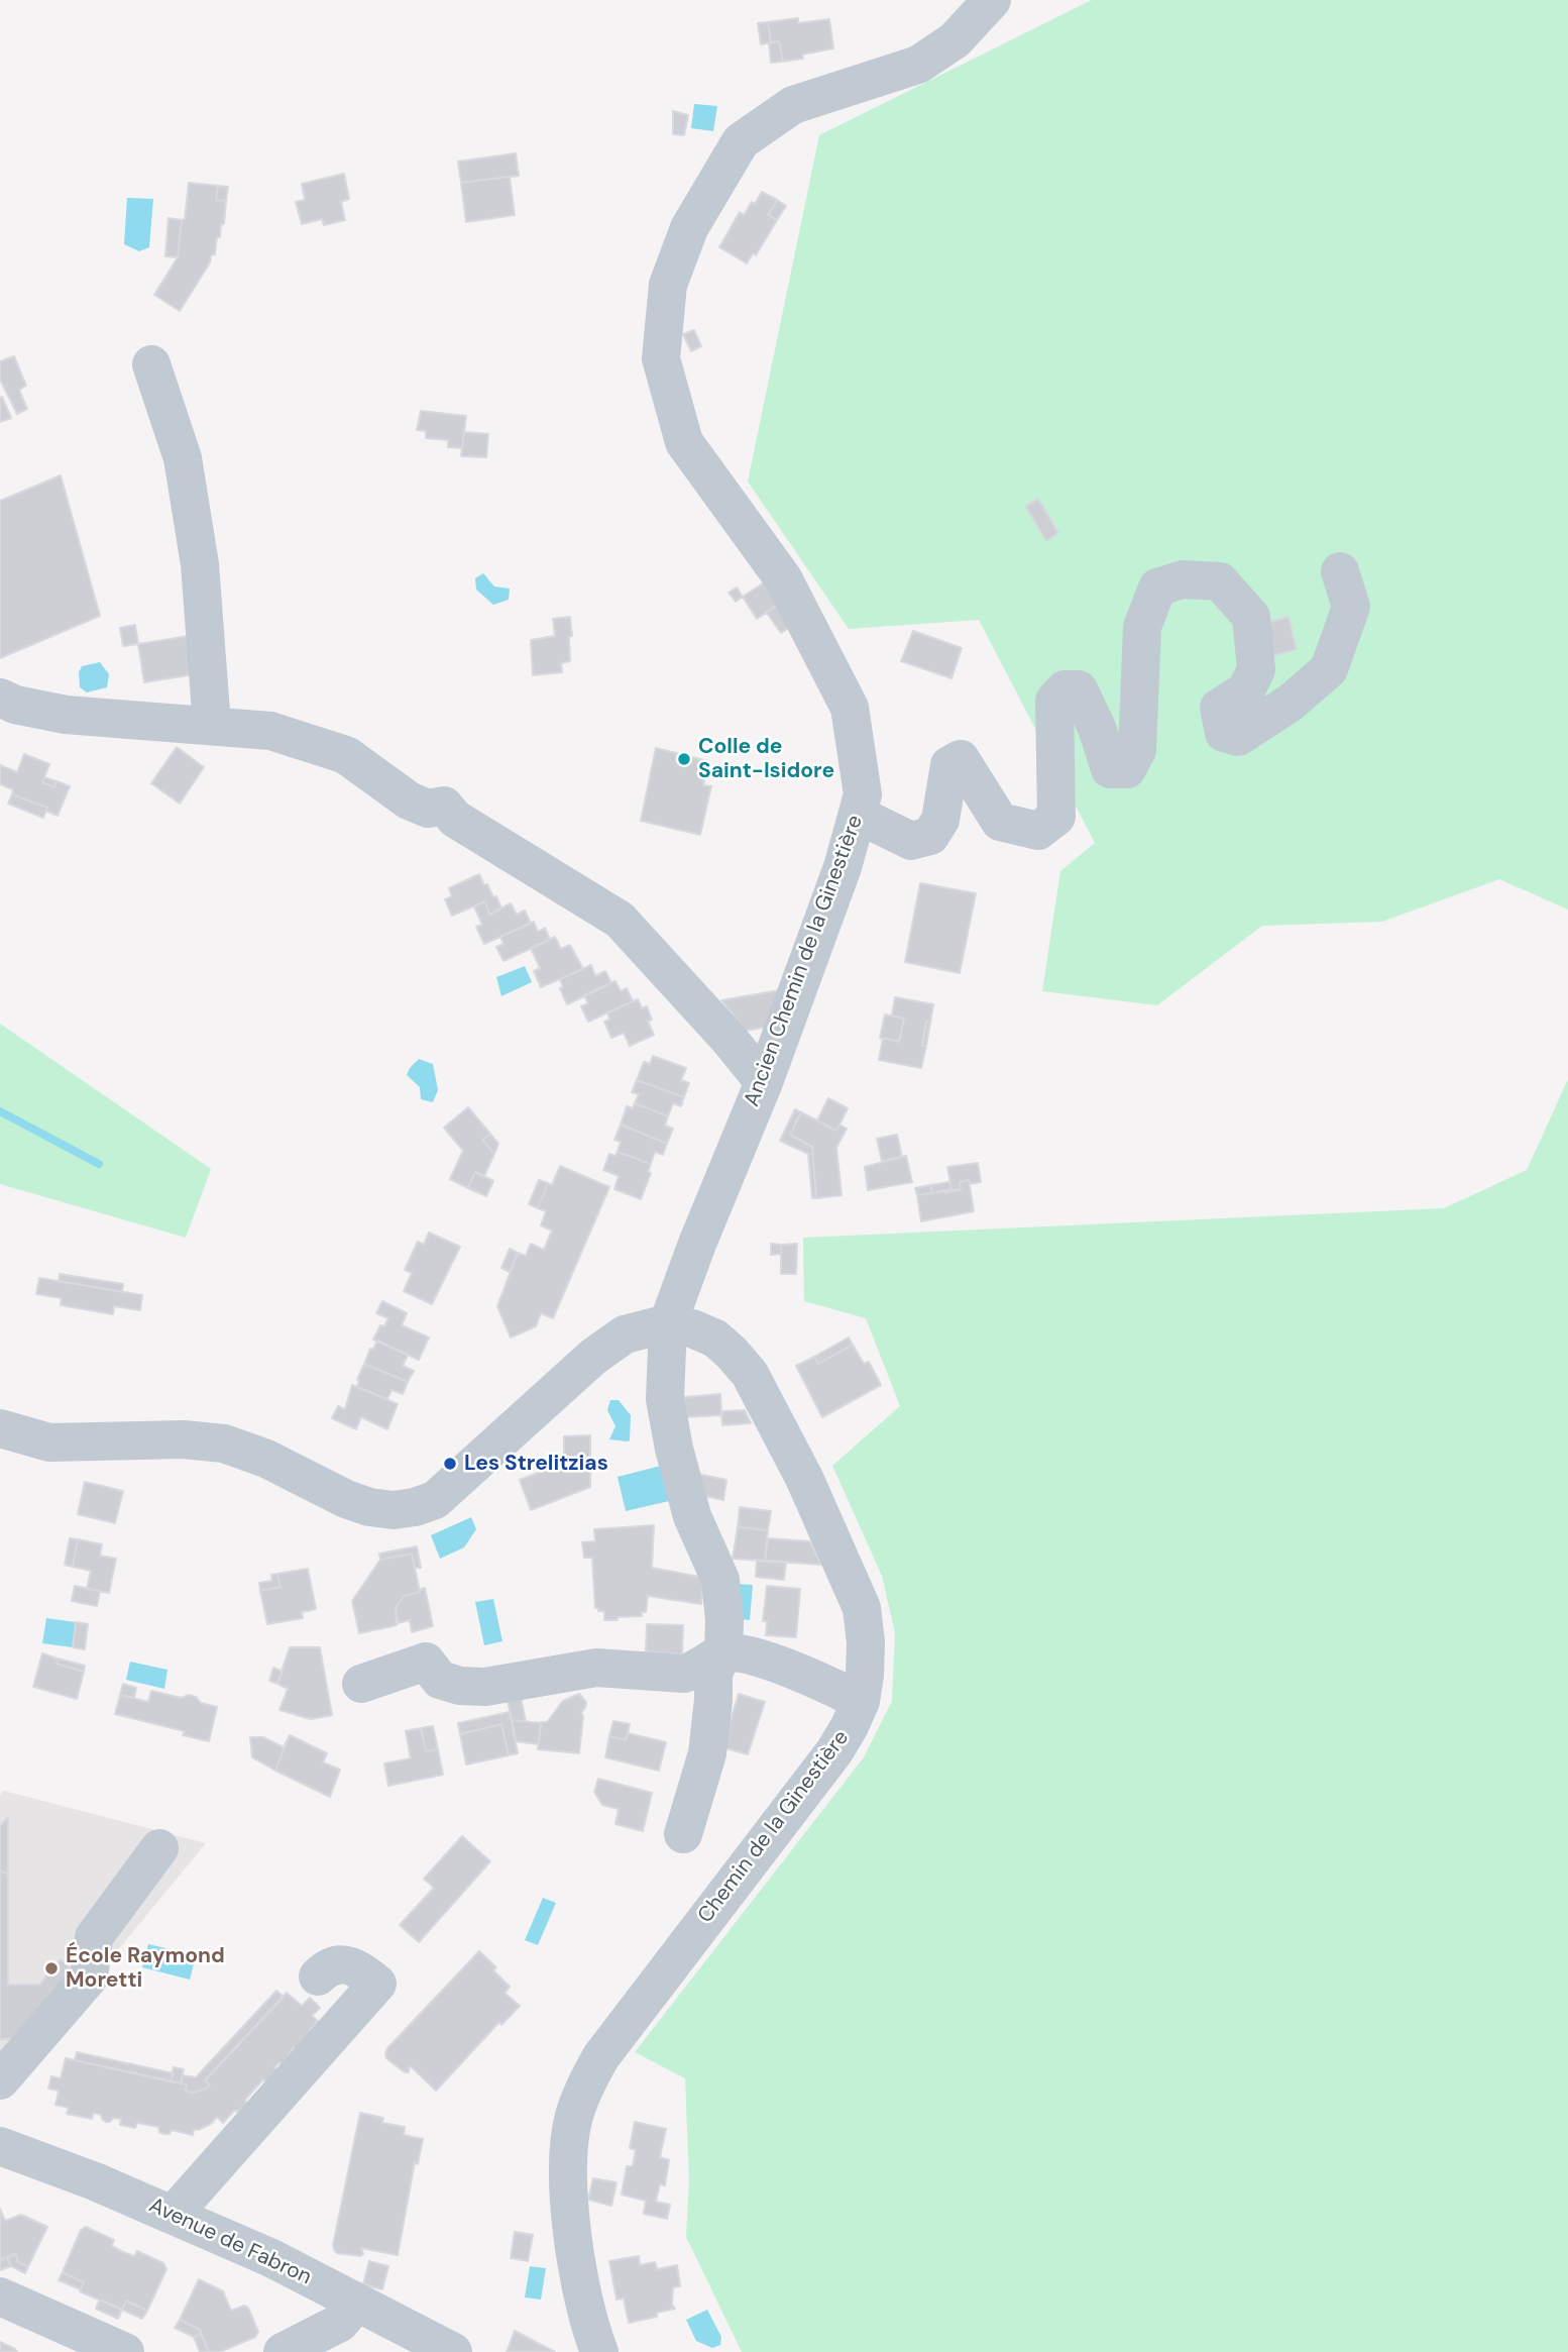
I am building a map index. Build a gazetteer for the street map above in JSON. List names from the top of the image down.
{
  "streets": {
    "street": ["Ancien Chemin de la Ginestière", "Chemin de la Ginestière", "Avenue de Fabron"]
  },
  "crossings": [
    ["Ancien Chemin de la Ginestière", "Chemin de la Ginestière"]
  ],
  "places": ["Colle de Saint-Isidore", "Les Strelitzias", "École Raymond Moretti"]
}
